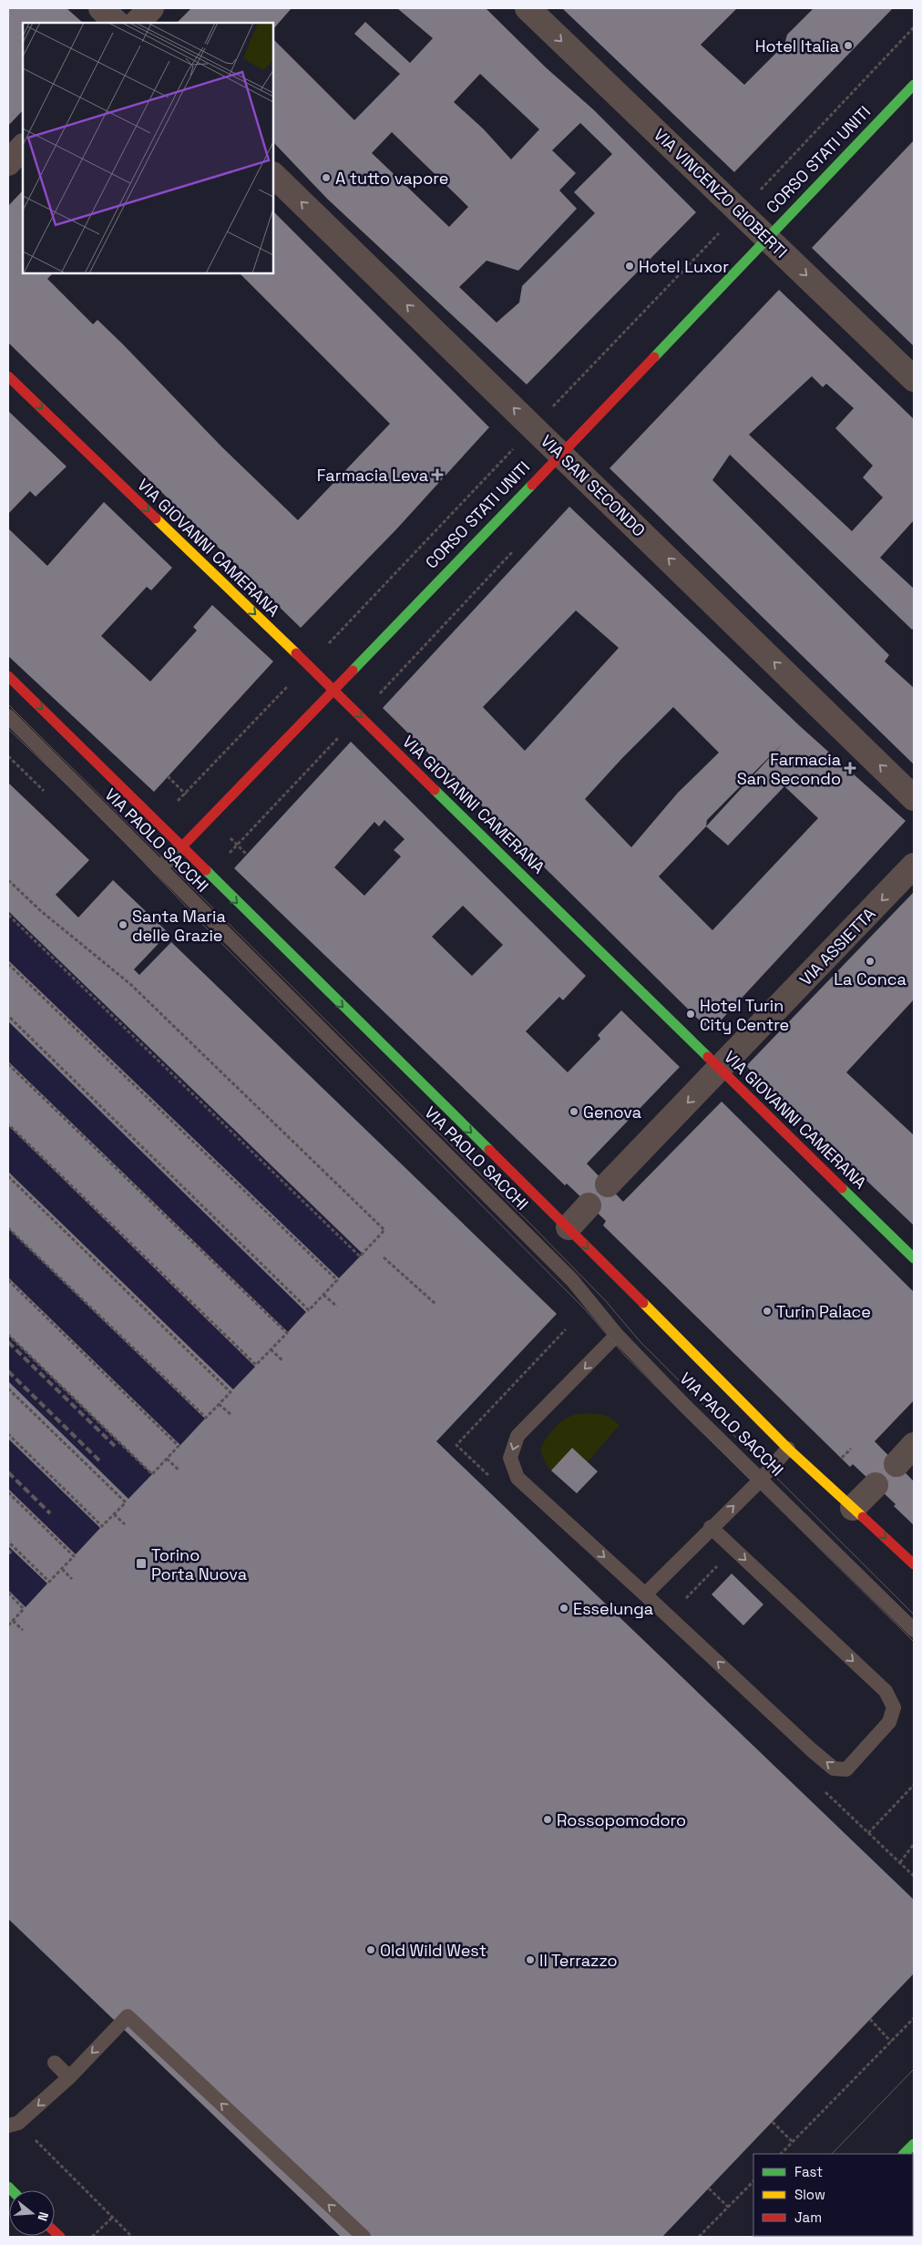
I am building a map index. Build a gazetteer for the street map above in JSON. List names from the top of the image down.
{
  "streets": {
    "street": [
      "CORSO STATI UNITI",
      "VIA VINCENZO GIOBERTI",
      "VIA SAN SECONDO",
      "VIA GIOVANNI CAMERANA",
      "VIA PAOLO SACCHI",
      "VIA ASSIETTA"
    ]
  },
  "crossings": [
    ["CORSO STATI UNITI", "VIA VINCENZO GIOBERTI"],
    ["CORSO STATI UNITI", "VIA SAN SECONDO"],
    ["CORSO STATI UNITI", "VIA GIOVANNI CAMERANA"],
    ["CORSO STATI UNITI", "VIA PAOLO SACCHI"],
    ["VIA GIOVANNI CAMERANA", "VIA ASSIETTA"]
  ],
  "one_way": [
    "VIA VINCENZO GIOBERTI",
    "VIA SAN SECONDO",
    "VIA GIOVANNI CAMERANA",
    "VIA PAOLO SACCHI",
    "VIA ASSIETTA"
  ],
  "places": {
    "other": [
      "Hotel Italia",
      "A tutto vapore",
      "Hotel Luxor",
      "Santa Maria delle Grazie",
      "La Conca",
      "Hotel Turin City Centre",
      "Genova",
      "Turin Palace",
      "Esselunga",
      "Rossopomodoro",
      "Old Wild West",
      "Il Terrazzo"
    ],
    "health": ["Farmacia Leva", "Farmacia San Secondo"],
    "transit": ["Torino Porta Nuova"]
  },
  "legend": ["Fast", "Slow", "Jam"],
  "north": "right"
}
